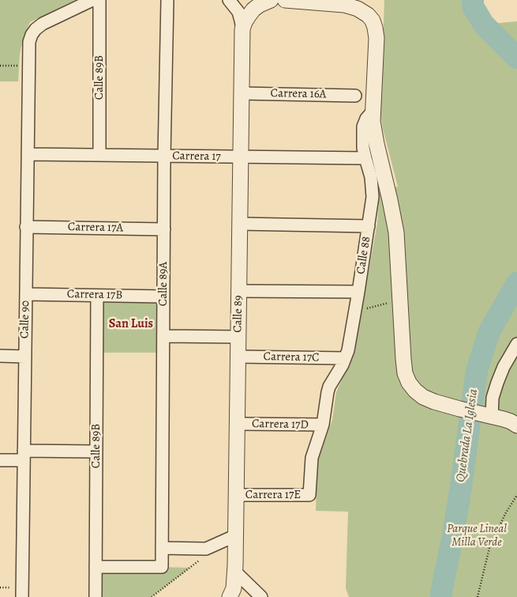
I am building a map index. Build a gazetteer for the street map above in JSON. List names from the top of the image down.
{
  "streets": {
    "street": [
      "Calle 89B",
      "Carrera 16A",
      "Carrera 17",
      "Carrera 17A",
      "Calle 88",
      "Calle 89A",
      "Carrera 17B",
      "Calle 89",
      "Calle 90",
      "Carrera 17C",
      "Carrera 17D",
      "Carrera 17E"
    ]
  },
  "crossings": [
    ["Calle 89B", "Carrera 17"],
    ["Calle 89B", "Calle 89A"],
    ["Calle 89B", "Carrera 17B"],
    ["Carrera 16A", "Calle 89"],
    ["Carrera 17", "Calle 88"],
    ["Carrera 17", "Calle 89A"],
    ["Carrera 17", "Calle 89"],
    ["Carrera 17", "Calle 90"],
    ["Carrera 17A", "Calle 89A"],
    ["Carrera 17A", "Calle 90"],
    ["Calle 88", "Carrera 17C"],
    ["Calle 88", "Carrera 17D"],
    ["Calle 88", "Carrera 17E"],
    ["Calle 89A", "Carrera 17B"],
    ["Carrera 17B", "Calle 90"],
    ["Calle 89", "Carrera 17C"],
    ["Calle 89", "Carrera 17D"],
    ["Calle 89", "Carrera 17E"]
  ],
  "districts": ["San Luis"],
  "water": ["Quebrada La Iglesia"],
  "parks": ["Parque Lineal Milla Verde"]
}
